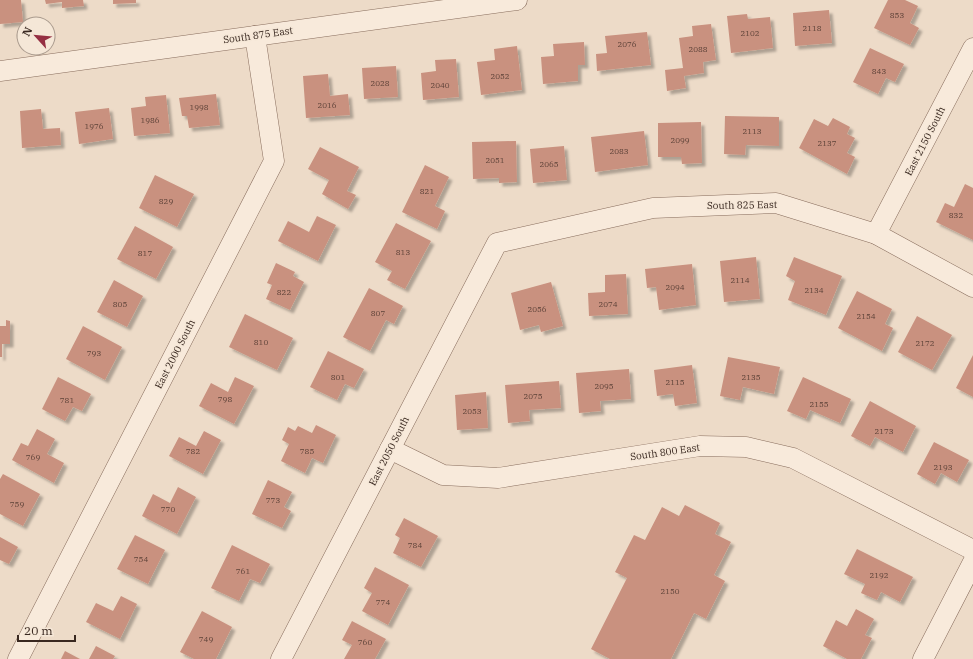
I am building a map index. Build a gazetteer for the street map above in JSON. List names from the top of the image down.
{
  "streets": {
    "street": [
      "South 875 East",
      "East 2150 South",
      "South 825 East",
      "East 2000 South",
      "East 2050 South",
      "South 800 East"
    ]
  },
  "crossings": [
    ["South 875 East", "East 2000 South"],
    ["East 2150 South", "South 825 East"],
    ["South 825 East", "East 2050 South"],
    ["East 2050 South", "South 800 East"]
  ],
  "house_numbers": [
    "853",
    "2118",
    "2102",
    "2076",
    "2088",
    "843",
    "2052",
    "2028",
    "2040",
    "2016",
    "1998",
    "1986",
    "1976",
    "2113",
    "2099",
    "2137",
    "2083",
    "2051",
    "2065",
    "821",
    "829",
    "832",
    "813",
    "817",
    "2114",
    "2094",
    "2134",
    "822",
    "805",
    "2074",
    "2056",
    "807",
    "2154",
    "810",
    "2172",
    "793",
    "801",
    "2135",
    "2115",
    "2095",
    "2075",
    "798",
    "781",
    "2155",
    "2053",
    "2173",
    "782",
    "785",
    "769",
    "2193",
    "773",
    "759",
    "770",
    "784",
    "754",
    "761",
    "2192",
    "2150",
    "774",
    "749",
    "760"
  ],
  "scale_bar": "20 m",
  "north": "top left"
}
